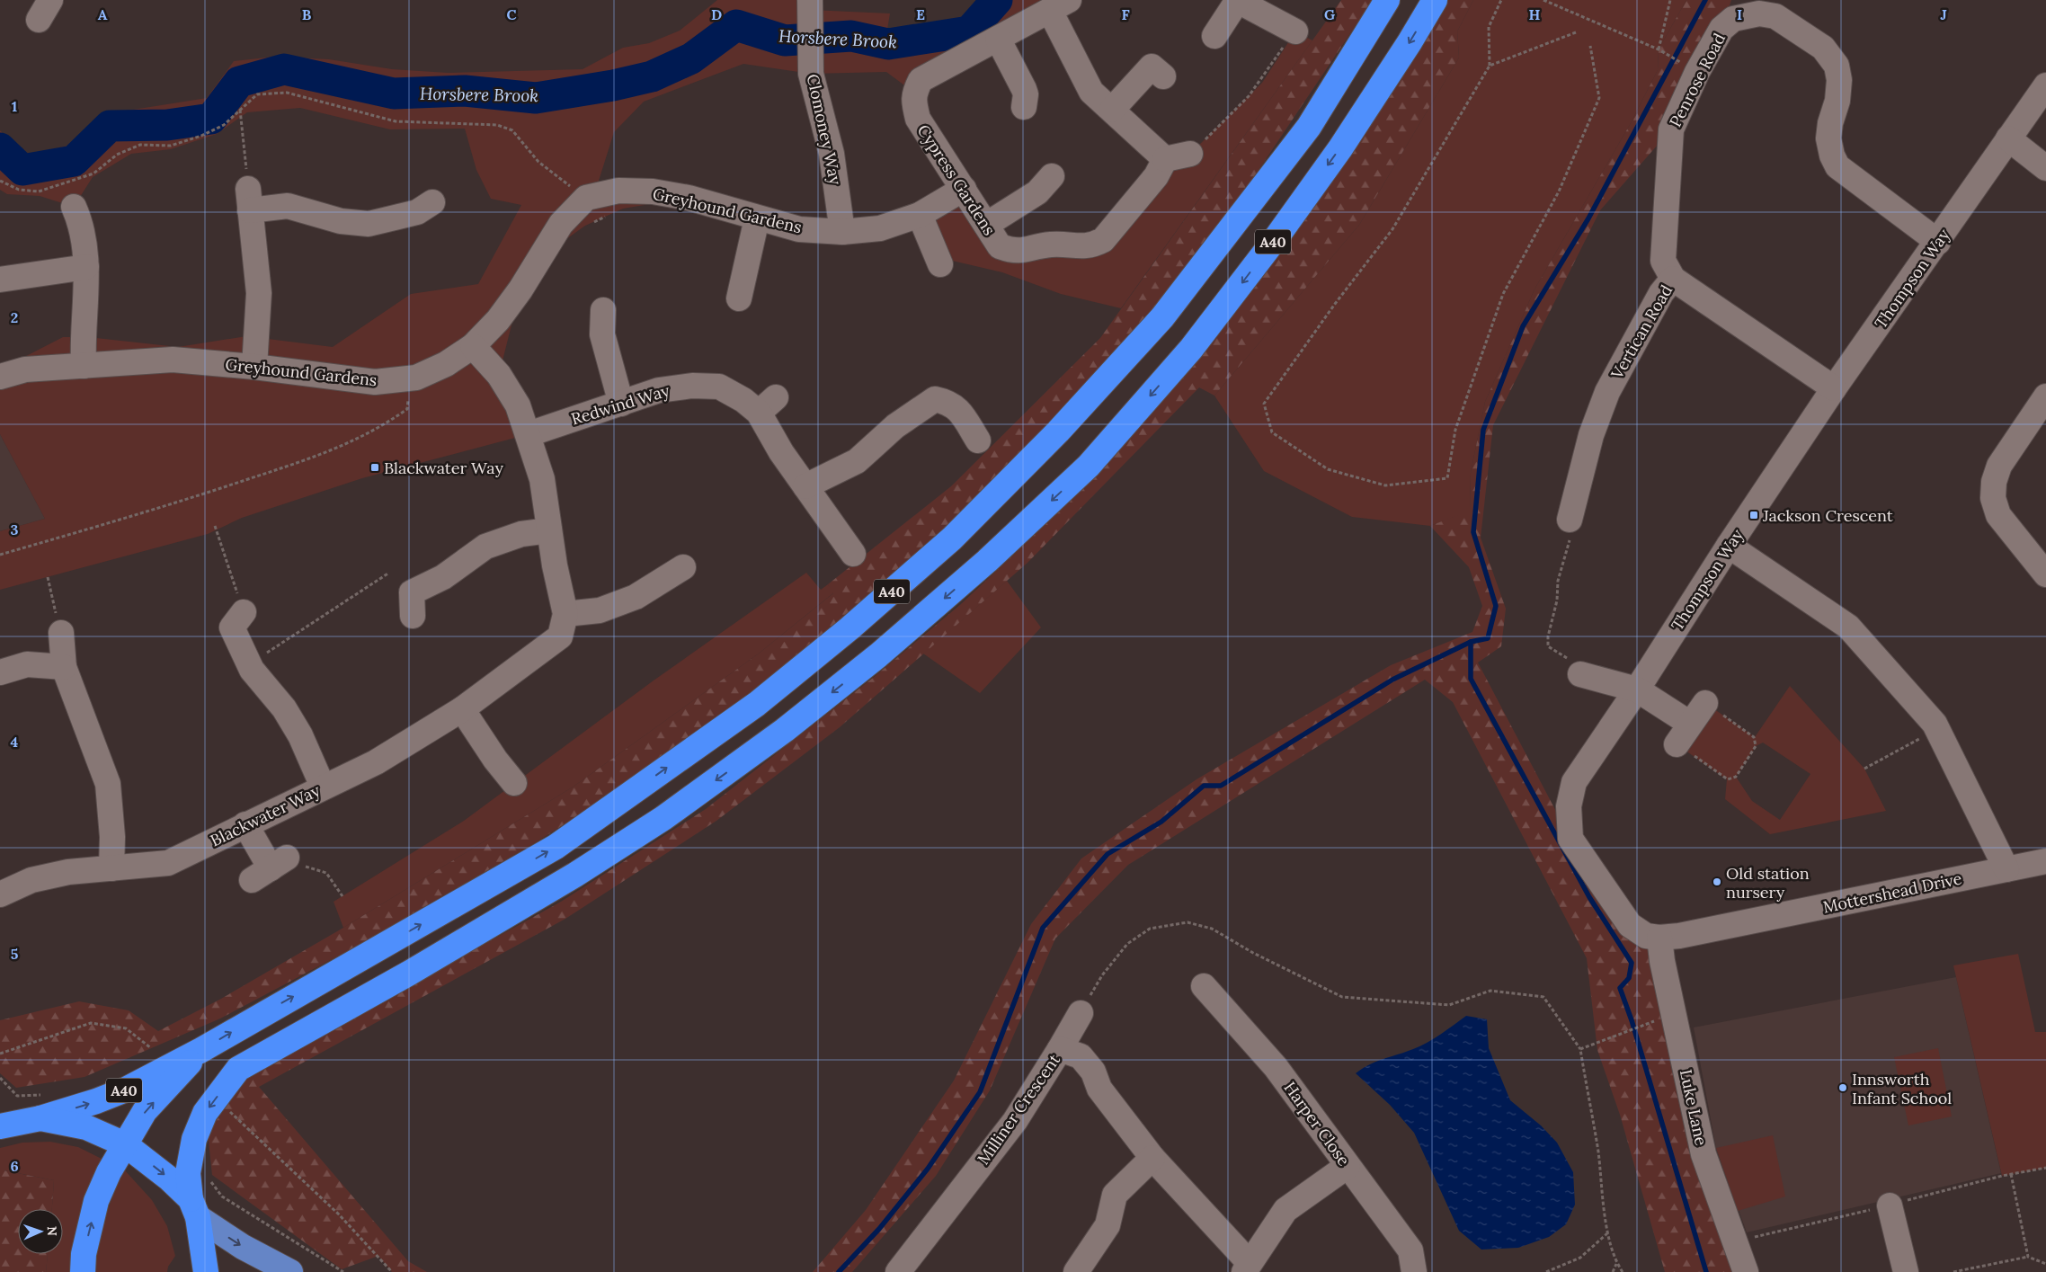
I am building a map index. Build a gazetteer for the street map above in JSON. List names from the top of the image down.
{
  "streets": {
    "highway": ["A40"],
    "street": [
      "Penrose Road",
      "Clomoney Way",
      "Cypress Gardens",
      "Greyhound Gardens",
      "Thompson Way",
      "Vertican Road",
      "Redwind Way",
      "Blackwater Way",
      "Mottershead Drive",
      "Luke Lane",
      "Milliner Crescent",
      "Harper Close"
    ]
  },
  "crossings": [
    ["Penrose Road", "Thompson Way"],
    ["Penrose Road", "Vertican Road"],
    ["Clomoney Way", "Greyhound Gardens"],
    ["Cypress Gardens", "Greyhound Gardens"],
    ["Greyhound Gardens", "Blackwater Way"],
    ["Thompson Way", "Vertican Road"],
    ["Thompson Way", "Mottershead Drive"],
    ["Thompson Way", "Luke Lane"],
    ["Redwind Way", "Blackwater Way"],
    ["Mottershead Drive", "Luke Lane"]
  ],
  "water": ["Horsbere Brook"],
  "places": {
    "transit": ["Blackwater Way", "Jackson Crescent"],
    "other": ["Old station nursery", "Innsworth Infant School"]
  },
  "north": "right",
  "grid": {
    "columns": [
      "A",
      "B",
      "C",
      "D",
      "E",
      "F",
      "G",
      "H",
      "I",
      "J"
    ],
    "rows": [
      "1",
      "2",
      "3",
      "4",
      "5",
      "6"
    ]
  }
}
